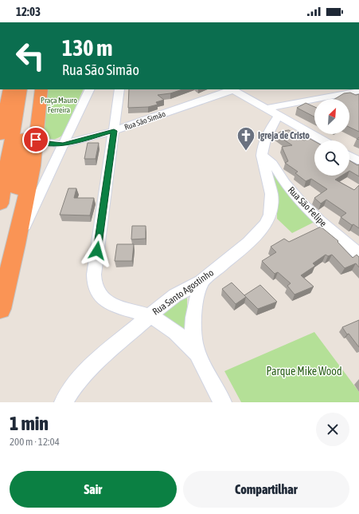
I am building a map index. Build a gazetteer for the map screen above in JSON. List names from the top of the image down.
{
  "streets": {
    "street": ["Rua São Simão", "Rua São Felipe", "Rua Santo Agostinho"]
  },
  "crossings": [
    ["Rua São Felipe", "Rua Santo Agostinho"]
  ],
  "parks": ["Praça Mauro Ferreira", "Parque Mike Wood"],
  "places": {
    "church": ["Igreja de Cristo"]
  },
  "north": "top right",
  "page": {
    "status": "12:03",
    "turn": ["130 m", "Rua São Simão"],
    "heading": ["1 min", "200 m · 12:04"],
    "buttons": ["Sair", "Compartilhar"]
  }
}
